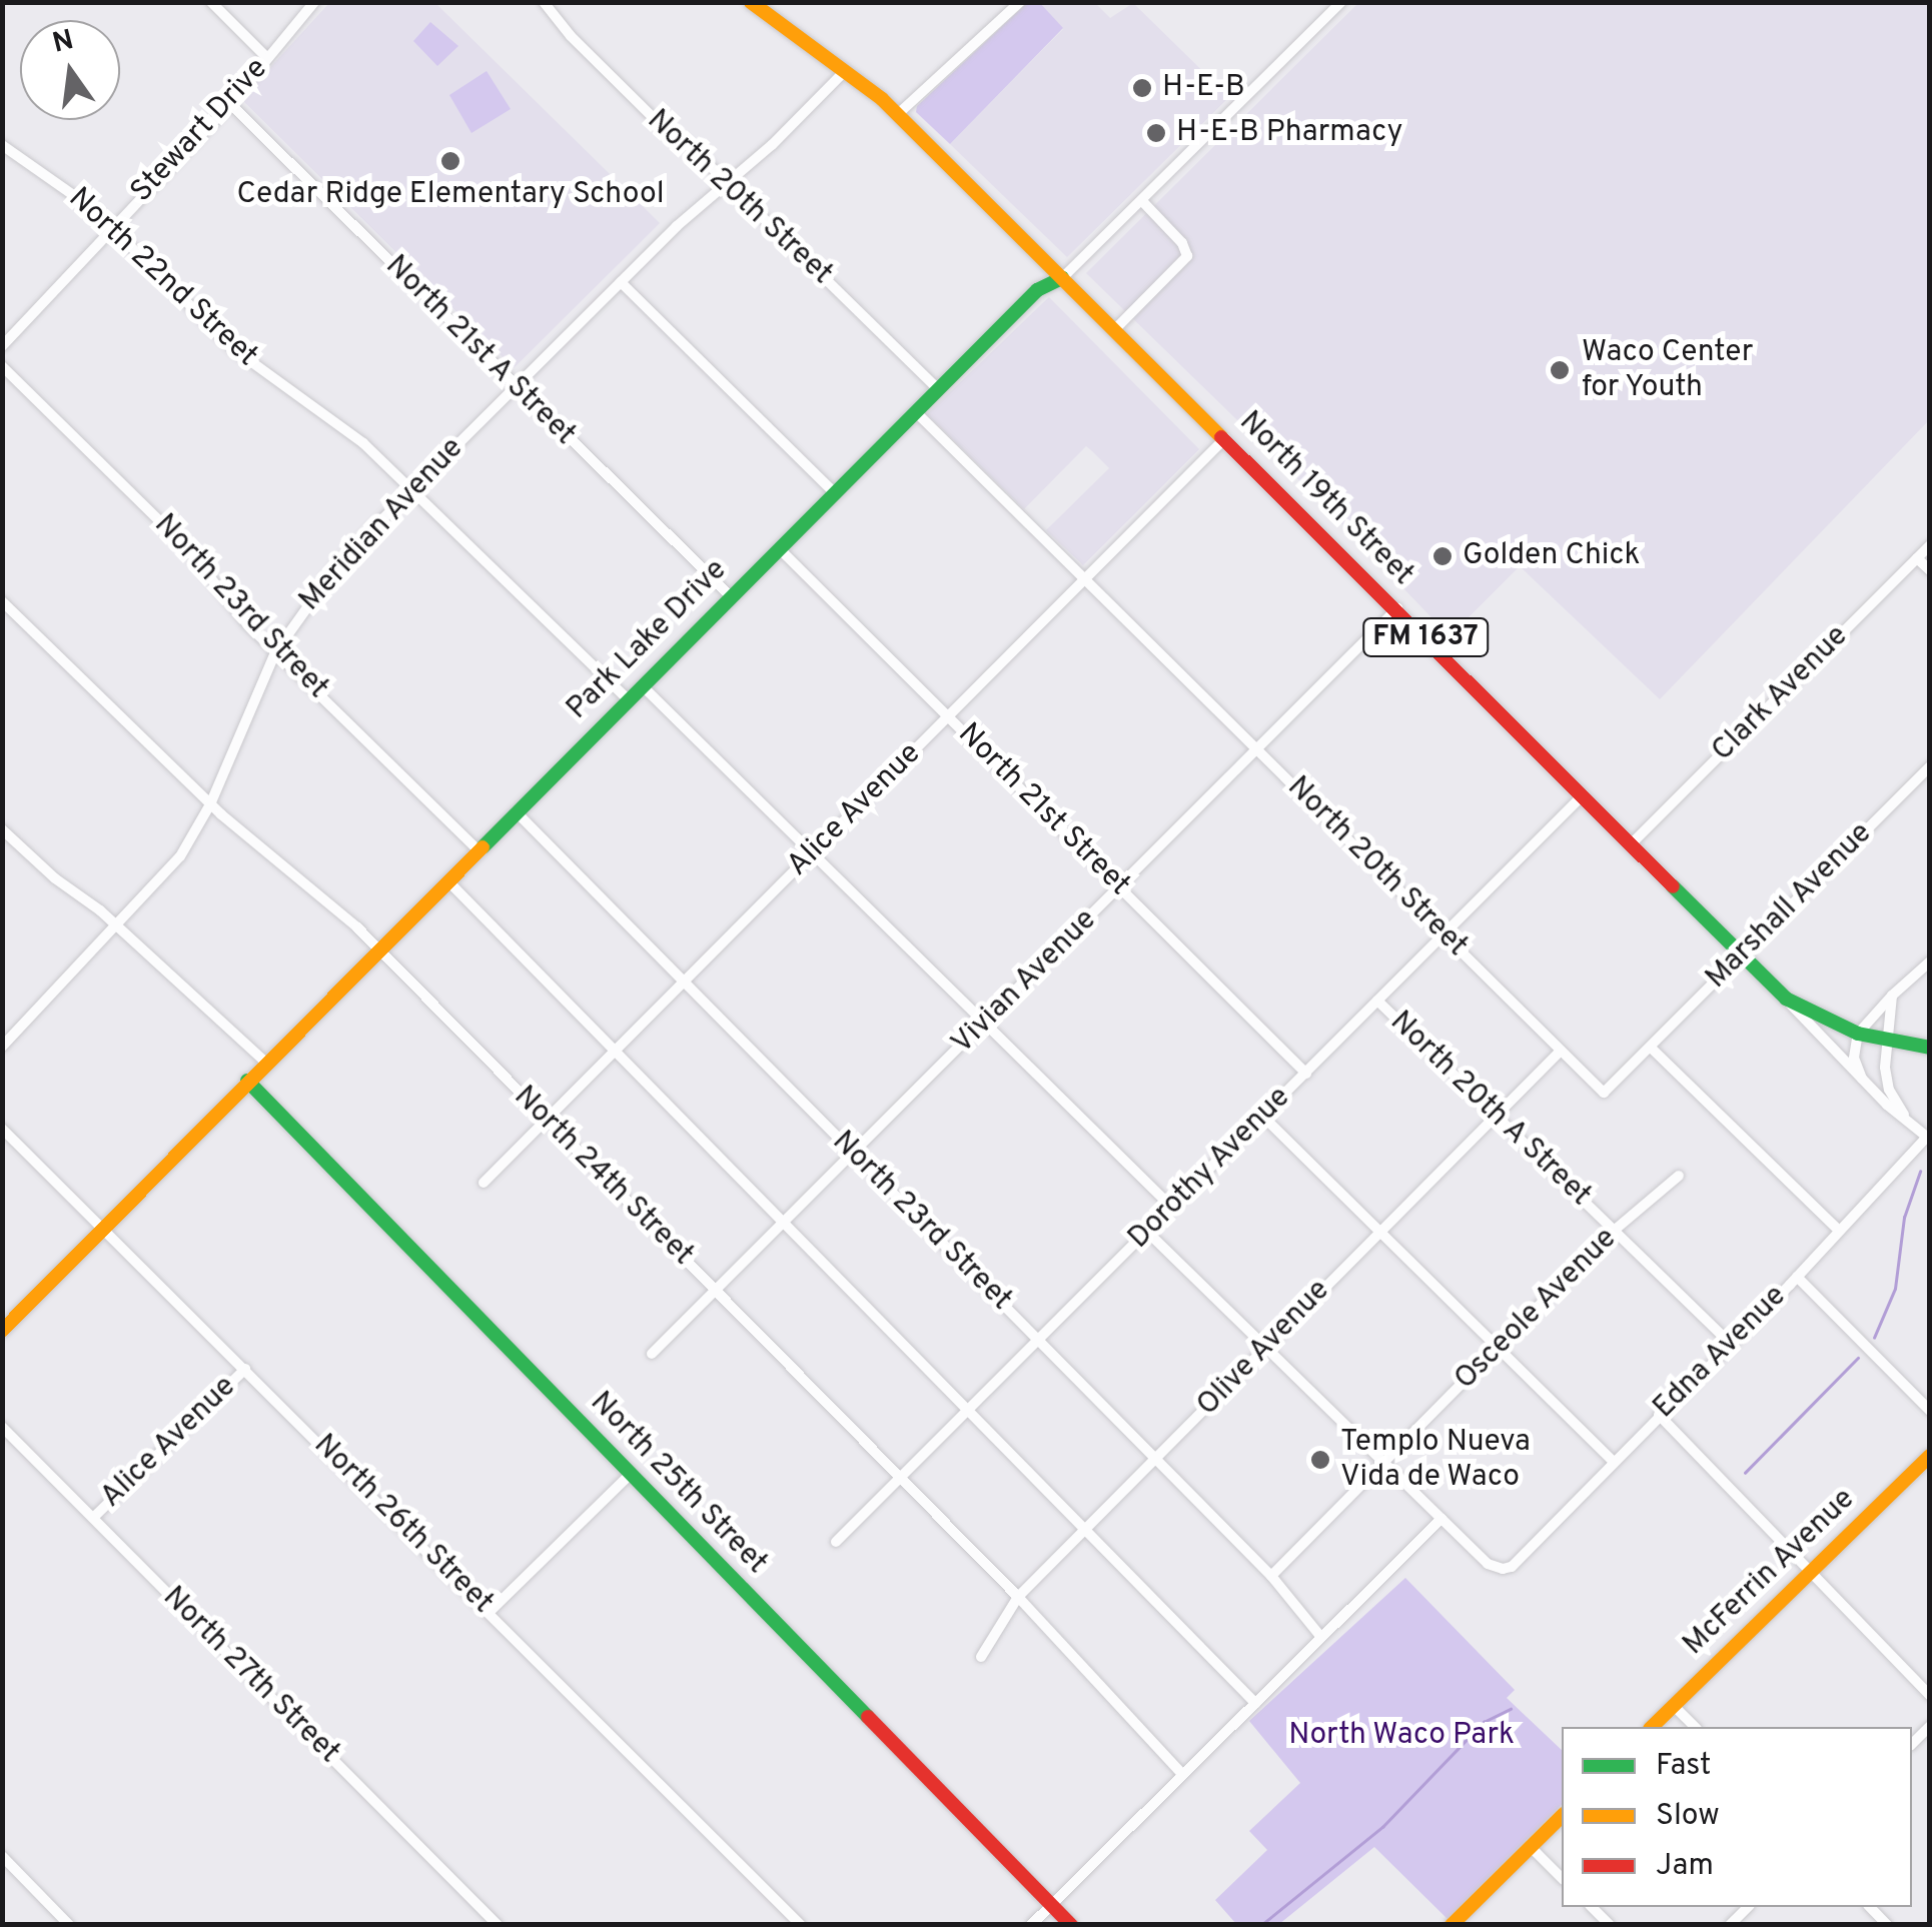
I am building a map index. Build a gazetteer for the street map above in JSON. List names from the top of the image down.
{
  "streets": {
    "street": [
      "Stewart Drive",
      "North 20th Street",
      "North 22nd Street",
      "North 21st A Street",
      "North 19th Street",
      "Meridian Avenue",
      "North 23rd Street",
      "FM 1637",
      "Park Lake Drive",
      "Clark Avenue",
      "Alice Avenue",
      "North 21st Street",
      "Marshall Avenue",
      "Vivian Avenue",
      "North 20th A Street",
      "Dorothy Avenue",
      "North 24th Street",
      "Osceole Avenue",
      "Olive Avenue",
      "Edna Avenue",
      "North 25th Street",
      "North 26th Street",
      "McFerrin Avenue",
      "North 27th Street"
    ]
  },
  "crossings": [
    ["Stewart Drive", "North 22nd Street"],
    ["Stewart Drive", "North 21st A Street"],
    ["North 20th Street", "Meridian Avenue"],
    ["North 20th Street", "Park Lake Drive"],
    ["North 20th Street", "Alice Avenue"],
    ["North 20th Street", "Marshall Avenue"],
    ["North 20th Street", "Vivian Avenue"],
    ["North 20th Street", "Dorothy Avenue"],
    ["North 20th Street", "Olive Avenue"],
    ["North 22nd Street", "Meridian Avenue"],
    ["North 22nd Street", "Park Lake Drive"],
    ["North 21st A Street", "Meridian Avenue"],
    ["North 21st A Street", "Park Lake Drive"],
    ["North 19th Street", "Meridian Avenue"],
    ["North 19th Street", "FM 1637"],
    ["North 19th Street", "Park Lake Drive"],
    ["North 19th Street", "Clark Avenue"],
    ["North 19th Street", "Alice Avenue"],
    ["North 19th Street", "Marshall Avenue"],
    ["North 19th Street", "Vivian Avenue"],
    ["North 19th Street", "Dorothy Avenue"],
    ["North 19th Street", "Edna Avenue"],
    ["Meridian Avenue", "North 23rd Street"],
    ["Meridian Avenue", "North 24th Street"],
    ["North 23rd Street", "Park Lake Drive"],
    ["North 23rd Street", "Alice Avenue"],
    ["North 23rd Street", "Vivian Avenue"],
    ["North 23rd Street", "Dorothy Avenue"],
    ["North 23rd Street", "Osceole Avenue"],
    ["North 23rd Street", "Olive Avenue"],
    ["Park Lake Drive", "North 21st Street"],
    ["Park Lake Drive", "North 24th Street"],
    ["Park Lake Drive", "North 25th Street"],
    ["Park Lake Drive", "North 26th Street"],
    ["Alice Avenue", "North 21st Street"],
    ["Alice Avenue", "North 24th Street"],
    ["Alice Avenue", "North 26th Street"],
    ["Alice Avenue", "North 27th Street"],
    ["North 21st Street", "Vivian Avenue"],
    ["North 21st Street", "Dorothy Avenue"],
    ["Vivian Avenue", "North 24th Street"],
    ["North 20th A Street", "Dorothy Avenue"],
    ["North 20th A Street", "Osceole Avenue"],
    ["North 20th A Street", "Olive Avenue"],
    ["North 20th A Street", "Edna Avenue"],
    ["Dorothy Avenue", "North 24th Street"],
    ["North 24th Street", "Olive Avenue"]
  ],
  "parks": ["North Waco Park"],
  "places": [
    "H-E-B",
    "H-E-B Pharmacy",
    "Cedar Ridge Elementary School",
    "Waco Center for Youth",
    "Golden Chick",
    "Templo Nueva Vida de Waco"
  ],
  "legend": ["Fast", "Slow", "Jam"],
  "north": "top"
}
